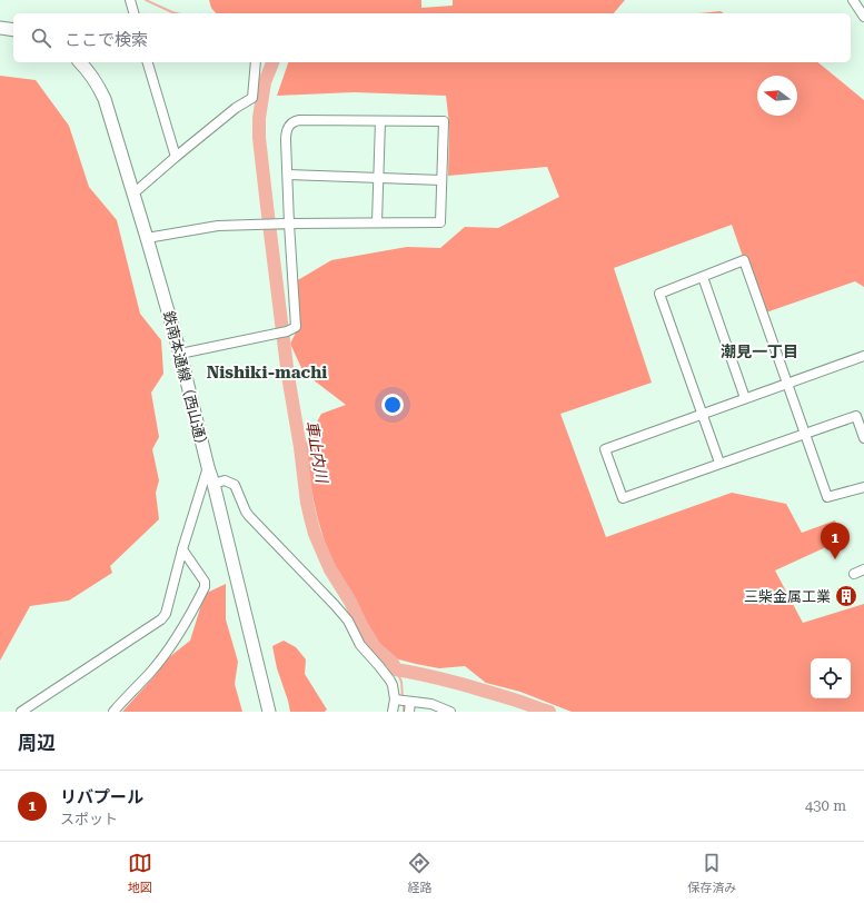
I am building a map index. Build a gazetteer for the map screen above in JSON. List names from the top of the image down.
{
  "streets": {
    "street": ["鉄南本通線（西山通）"]
  },
  "districts": ["潮見一丁目", "Nishiki-machi"],
  "water": ["車止内川"],
  "places": {
    "building": ["三柴金属工業"]
  },
  "north": "left",
  "page": {
    "search": "ここで検索",
    "pins": "1",
    "heading": "周辺",
    "list": [
      {
        "mark": "1",
        "name": "リバプール",
        "note": "スポット",
        "value": "430 m"
      }
    ],
    "nav": ["地図", "経路", "保存済み"]
  }
}
